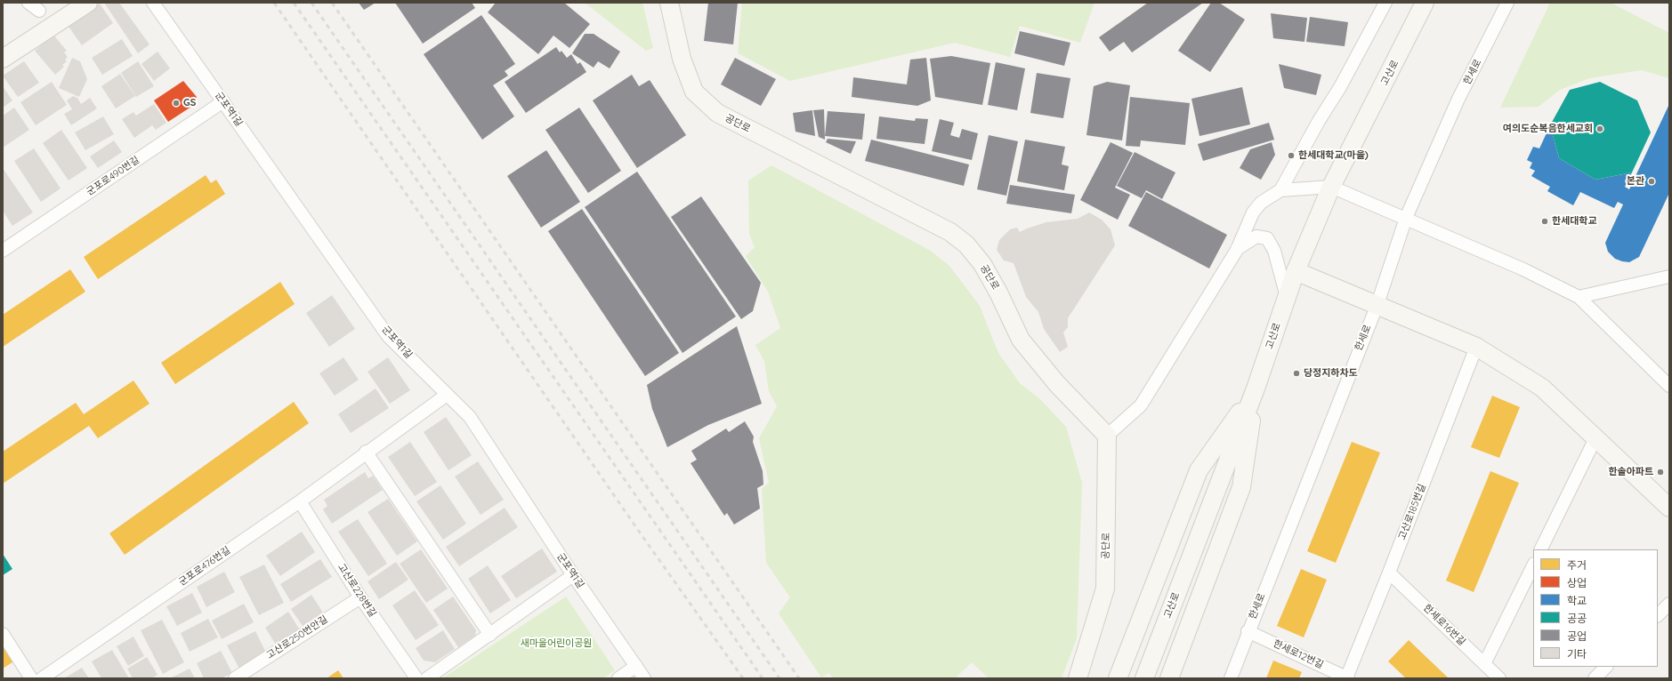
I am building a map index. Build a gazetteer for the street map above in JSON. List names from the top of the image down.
{
  "streets": {
    "street": [
      "한세로",
      "고산로",
      "군포역1길",
      "공단로",
      "군포로490번길",
      "고산로185번길",
      "군포로476번길",
      "고산로228번길",
      "한세로16번길",
      "고산로250번안길",
      "한세로12번길"
    ]
  },
  "crossings": [
    ["한세로", "한세로12번길"],
    ["군포역1길", "군포로490번길"],
    ["군포역1길", "군포로476번길"],
    ["고산로185번길", "한세로16번길"],
    ["고산로185번길", "한세로12번길"],
    ["군포로476번길", "고산로228번길"],
    ["고산로228번길", "고산로250번안길"]
  ],
  "parks": ["새마을어린이공원"],
  "places": [
    "GS",
    "여의도순복음한세교회",
    "한세대학교(마을)",
    "본관",
    "한세대학교",
    "당정지하차도",
    "한솔아파트"
  ],
  "legend": [
    "주거",
    "상업",
    "학교",
    "공공",
    "공업",
    "기타"
  ]
}
